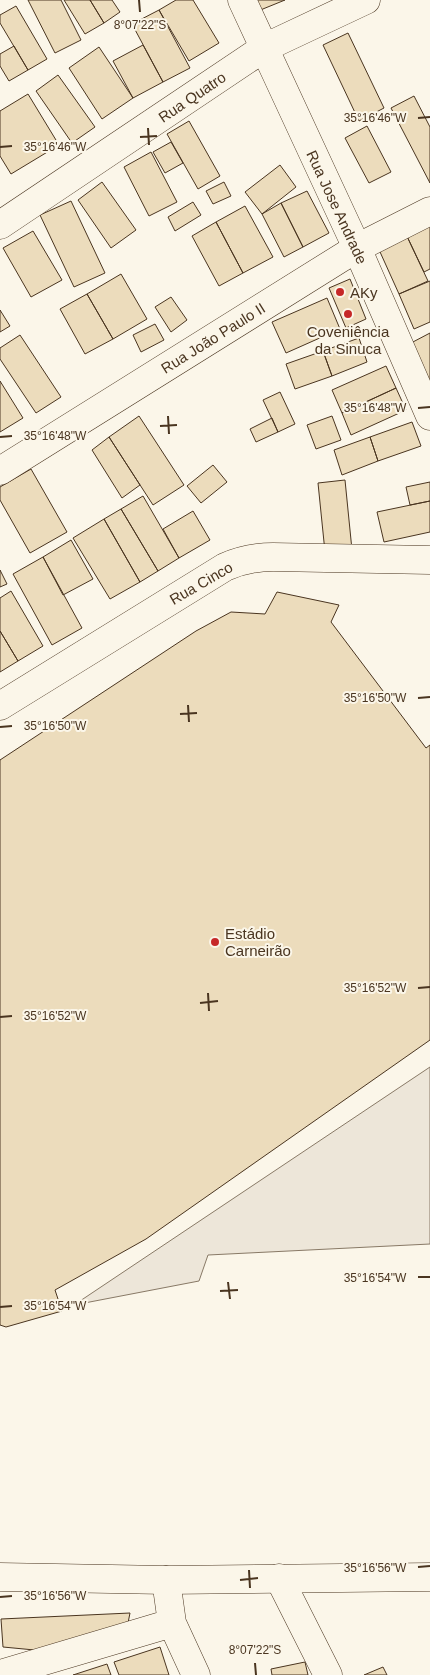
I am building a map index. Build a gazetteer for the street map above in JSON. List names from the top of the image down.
{
  "streets": {
    "street": [
      "Rua Quatro",
      "Rua Jose Andrade",
      "Rua João Paulo II",
      "Rua Cinco"
    ]
  },
  "crossings": [
    ["Rua Quatro", "Rua Jose Andrade"],
    ["Rua Jose Andrade", "Rua João Paulo II"]
  ],
  "places": ["AKy", "Coveniência da Sinuca", "Estádio Carneirão"],
  "coordinates": [
    "8°07'22\"S",
    "35°16'46\"W",
    "35°16'48\"W",
    "35°16'50\"W",
    "35°16'52\"W",
    "35°16'54\"W",
    "35°16'56\"W"
  ]
}
